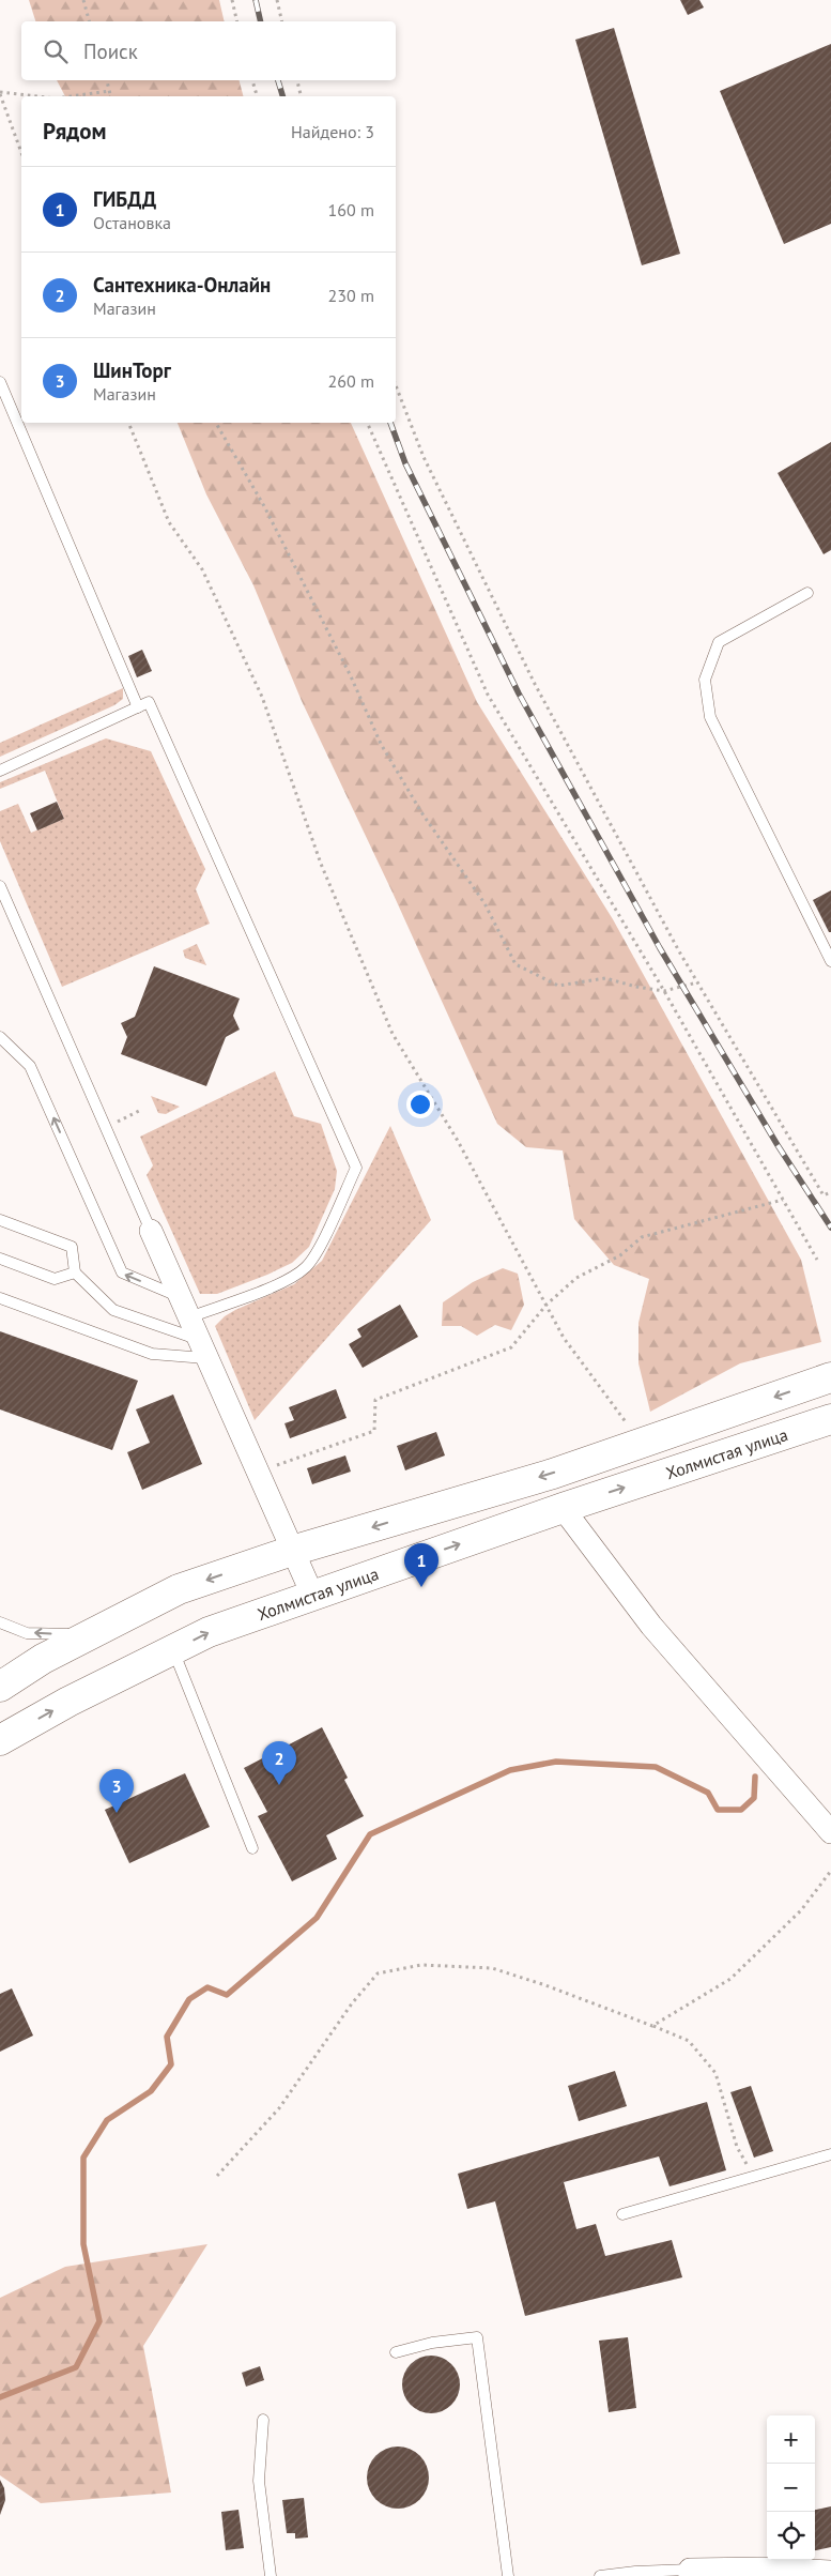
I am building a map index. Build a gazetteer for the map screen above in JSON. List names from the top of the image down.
{
  "streets": {
    "highway": ["Холмистая улица"]
  },
  "page": {
    "search": "Поиск",
    "heading": ["Рядом", "Найдено: 3"],
    "list": [
      {
        "mark": "1",
        "name": "ГИБДД",
        "note": "Остановка",
        "value": "160 m"
      },
      {
        "mark": "2",
        "name": "Сантехника-Онлайн",
        "note": "Магазин",
        "value": "230 m"
      },
      {
        "mark": "3",
        "name": "ШинТорг",
        "note": "Магазин",
        "value": "260 m"
      }
    ],
    "pins": ["1", "2", "3"],
    "map_buttons": ["+", "−"]
  }
}
